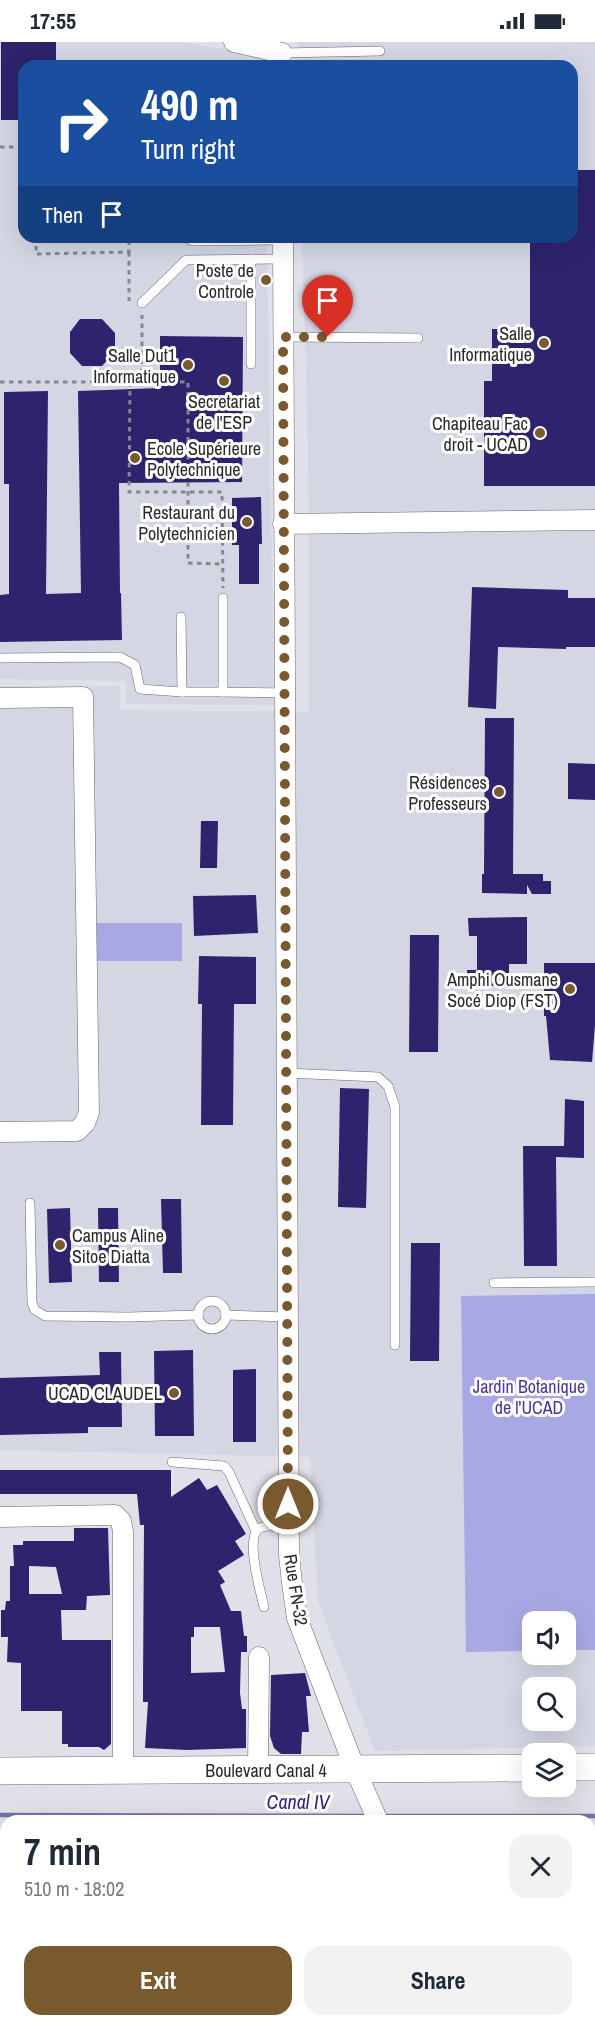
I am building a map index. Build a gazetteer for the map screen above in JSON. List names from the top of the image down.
{
  "streets": {
    "main road": ["Boulevard Canal 4"],
    "street": ["Rue FN-32"]
  },
  "crossings": [
    ["Rue FN-32", "Boulevard Canal 4"]
  ],
  "water": ["Canal IV"],
  "parks": ["Jardin Botanique de l'UCAD"],
  "places": [
    "Poste de Controle",
    "Salle Informatique",
    "Salle Dut1 Informatique",
    "Secretariat de l'ESP",
    "Chapiteau Fac droit - UCAD",
    "Ecole Supérieure Polytechnique",
    "Restaurant du Polytechnicien",
    "Résidences Professeurs",
    "Amphi Ousmane Socé Diop (FST)",
    "Campus Aline Sitoe Diatta",
    "UCAD CLAUDEL"
  ],
  "page": {
    "status": "17:55",
    "turn": ["490 m", "Turn right"],
    "then": "Then",
    "heading": ["7 min", "510 m · 18:02"],
    "buttons": ["Exit", "Share"]
  }
}
